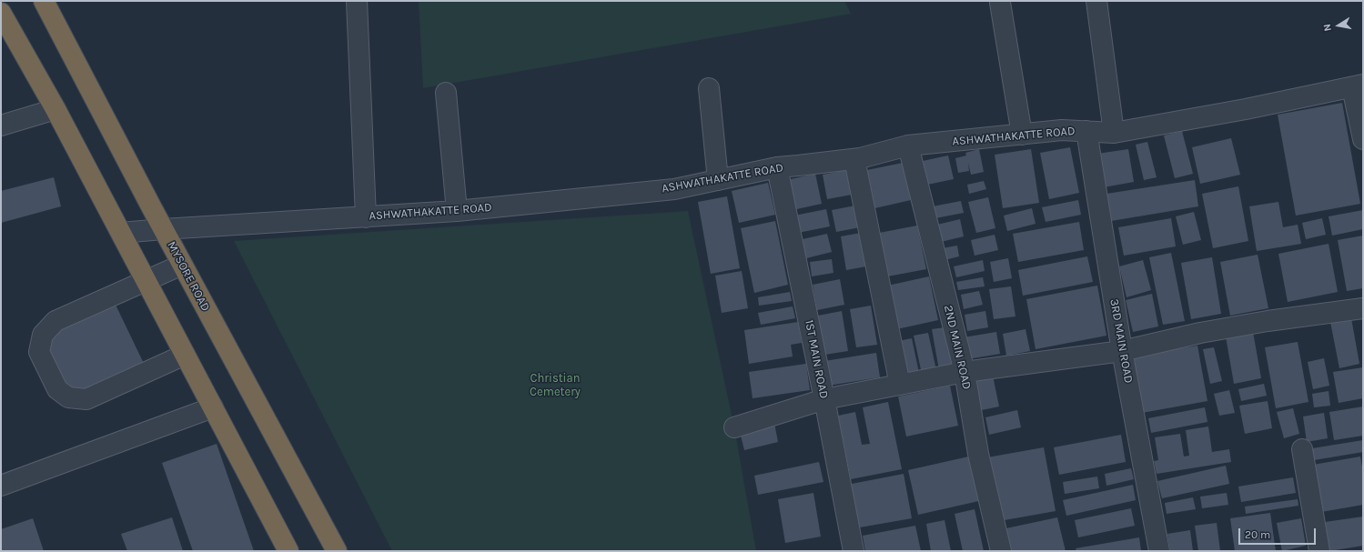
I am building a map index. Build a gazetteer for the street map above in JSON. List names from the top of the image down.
{
  "streets": {
    "highway": ["MYSORE ROAD"],
    "street": [
      "ASHWATHAKATTE ROAD",
      "3RD MAIN ROAD",
      "2ND MAIN ROAD",
      "1ST MAIN ROAD"
    ]
  },
  "crossings": [
    ["ASHWATHAKATTE ROAD", "MYSORE ROAD"],
    ["ASHWATHAKATTE ROAD", "3RD MAIN ROAD"],
    ["ASHWATHAKATTE ROAD", "2ND MAIN ROAD"],
    ["ASHWATHAKATTE ROAD", "1ST MAIN ROAD"]
  ],
  "parks": ["Christian Cemetery"],
  "scale_bar": "20 m",
  "north": "left"
}
